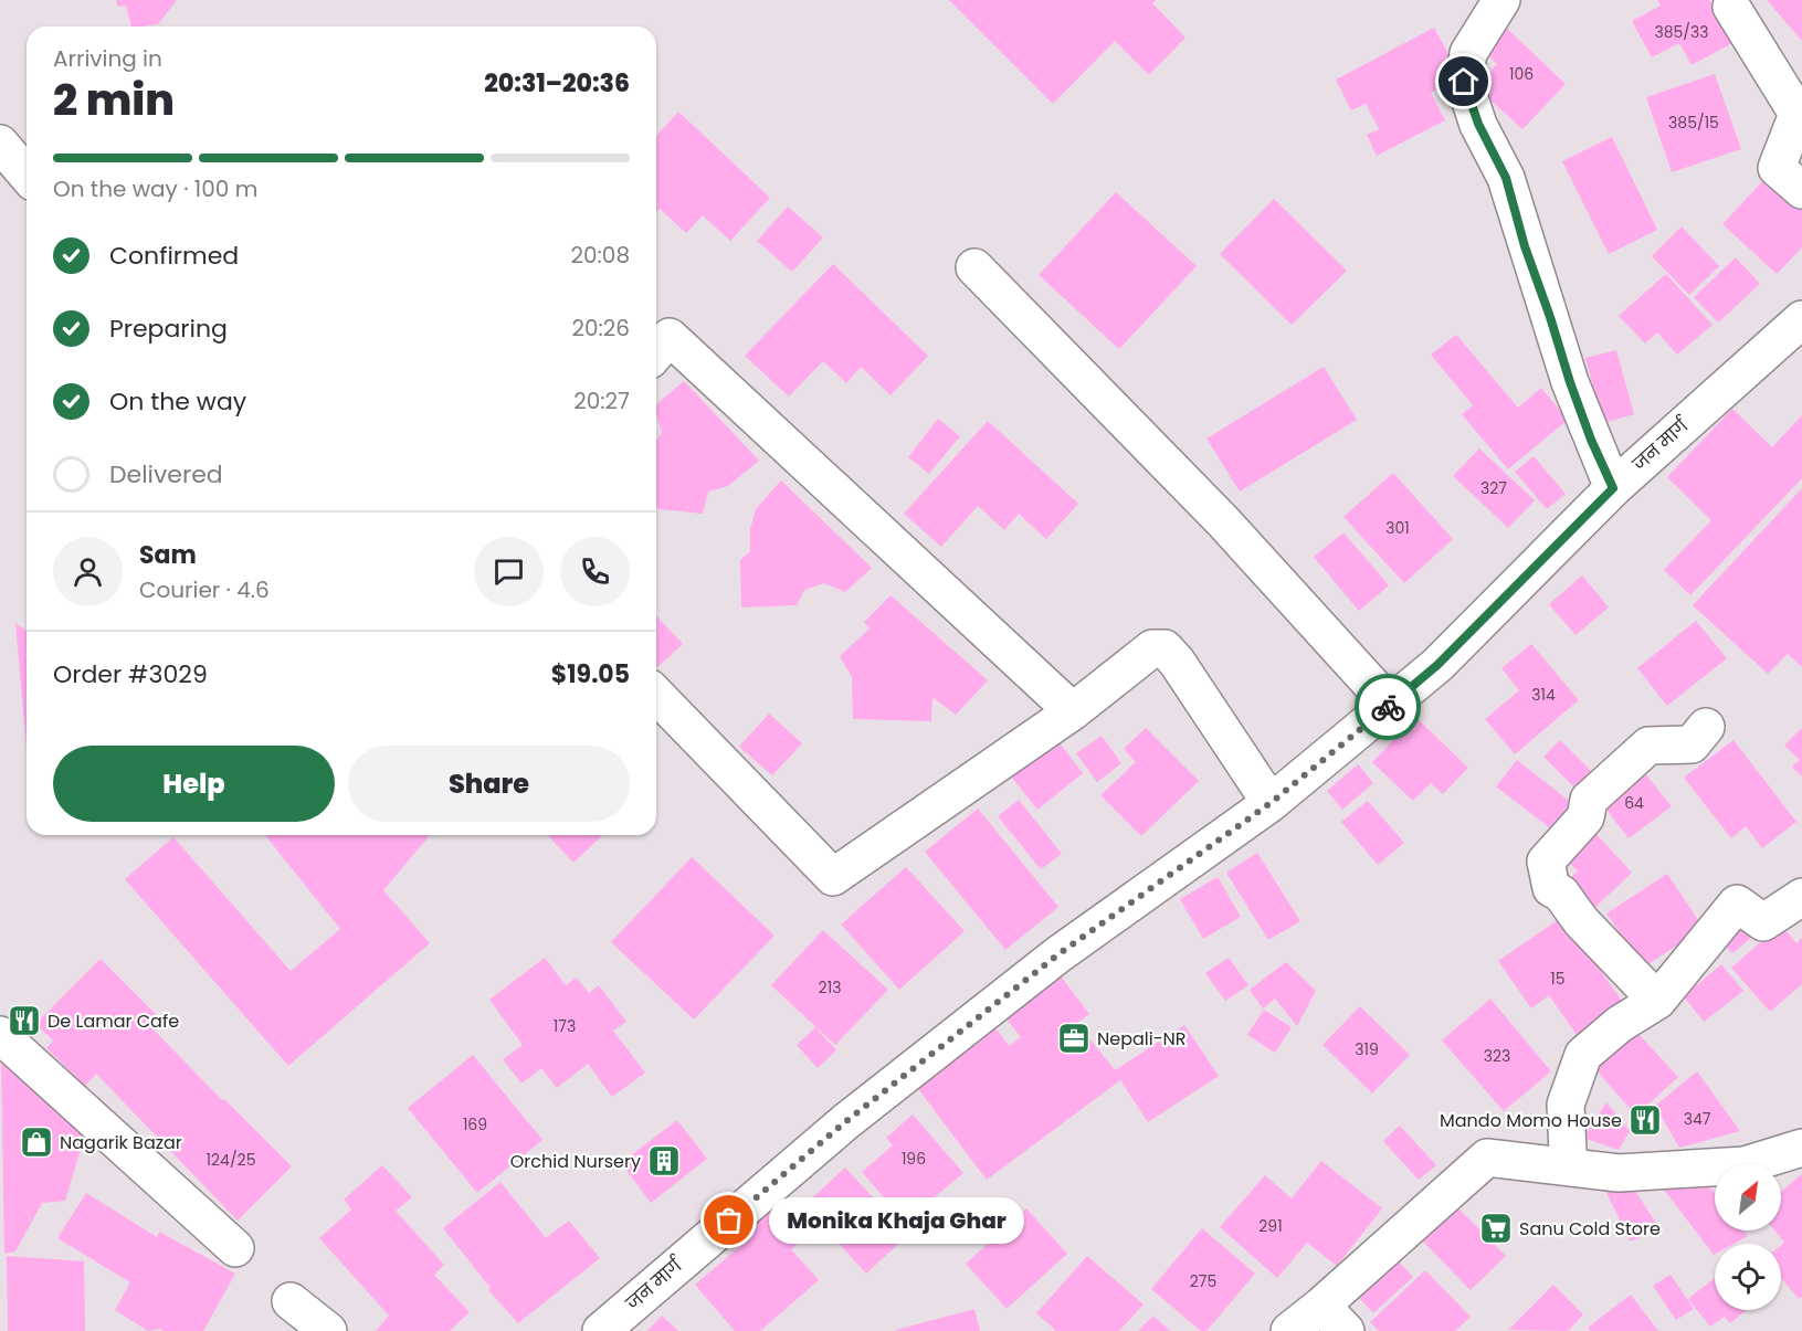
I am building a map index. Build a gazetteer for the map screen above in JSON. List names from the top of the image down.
{
  "streets": {
    "street": ["जन मार्ग"]
  },
  "places": {
    "restaurant": ["De Lamar Cafe", "Mando Momo House"],
    "office": ["Nepali-NR"],
    "shop": ["Nagarik Bazar"],
    "building": ["Orchid Nursery"],
    "other": ["Monika Khaja Ghar"],
    "supermarket": ["Sanu Cold Store"]
  },
  "house_numbers": [
    "385/33",
    "106",
    "385/15",
    "327",
    "301",
    "314",
    "64",
    "15",
    "213",
    "173",
    "319",
    "323",
    "347",
    "169",
    "196",
    "124/25",
    "291",
    "275"
  ],
  "north": "top right",
  "page": {
    "heading": ["2 min", "Arriving in", "20:31–20:36"],
    "panel": [
      "Sam",
      "Courier · 4.6",
      "Order #3029",
      "$19.05"
    ],
    "bar": "On the way · 100 m",
    "list": [
      ["Confirmed", "20:08"],
      ["Preparing", "20:26"],
      ["On the way", "20:27"],
      "Delivered"
    ],
    "buttons": ["Help", "Share"],
    "bubble": "Monika Khaja Ghar"
  }
}
